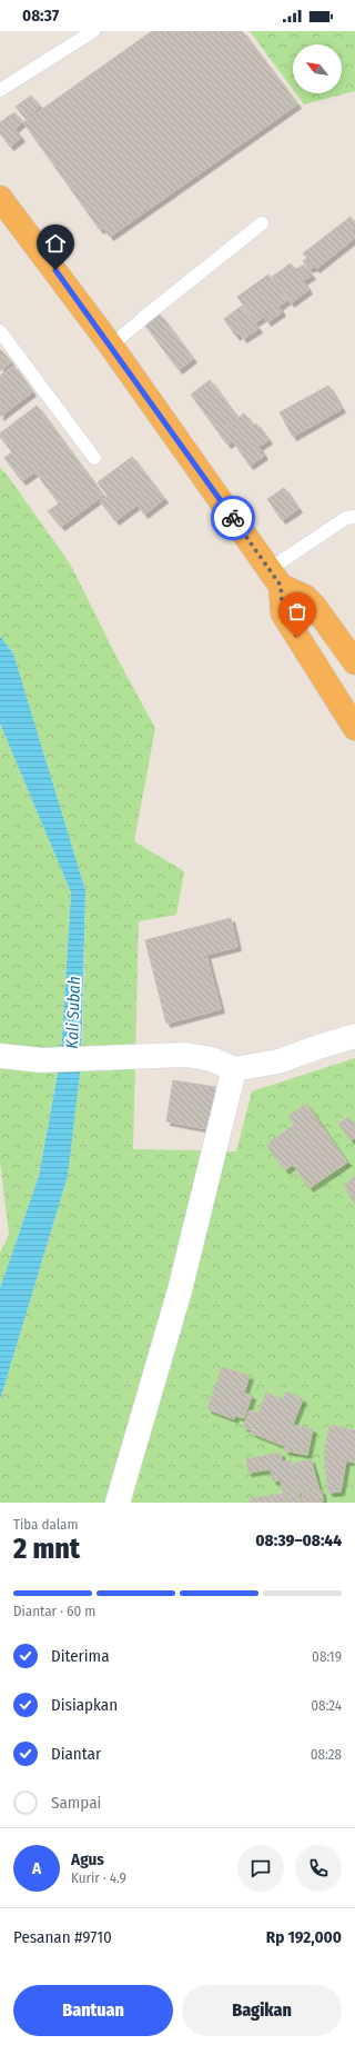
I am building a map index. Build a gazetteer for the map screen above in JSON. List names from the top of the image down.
{
  "water": ["Kali Subah"],
  "north": "top left",
  "page": {
    "status": "08:37",
    "heading": ["2 mnt", "Tiba dalam", "08:39–08:44"],
    "panel": [
      "Agus",
      "Kurir · 4.9",
      "Pesanan #9710",
      "Rp 192,000"
    ],
    "bar": "Diantar · 60 m",
    "list": [
      ["Diterima", "08:19"],
      ["Disiapkan", "08:24"],
      ["Diantar", "08:28"],
      "Sampai"
    ],
    "round": "A",
    "buttons": ["Bantuan", "Bagikan"]
  }
}
